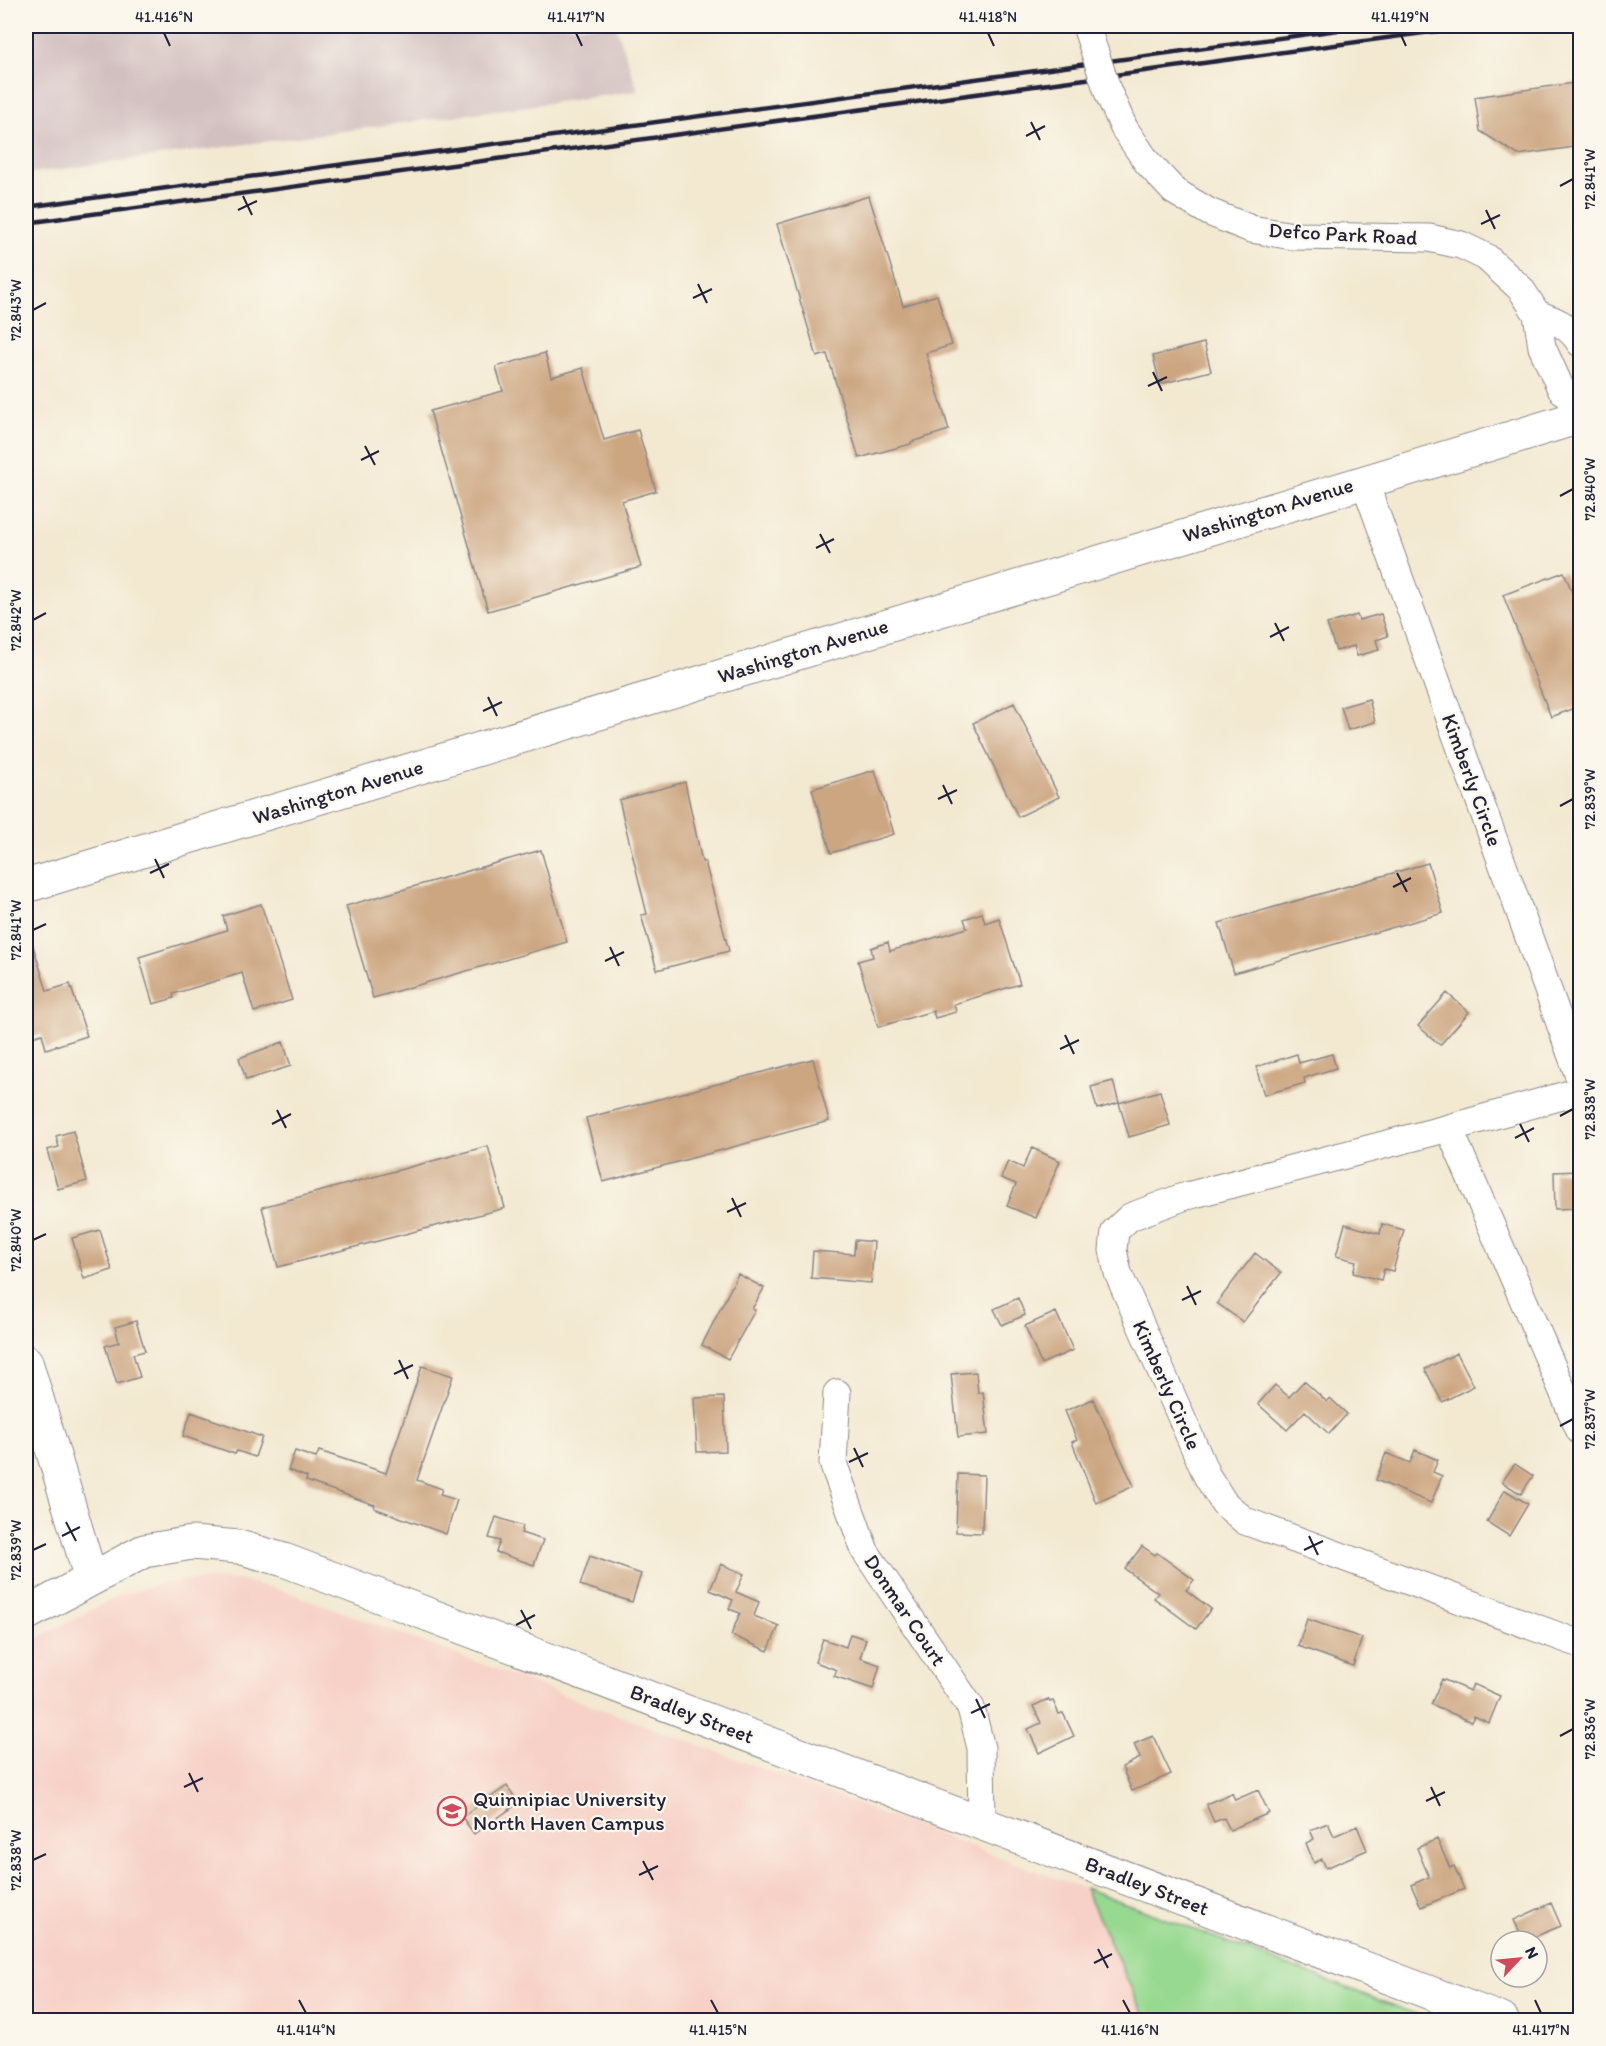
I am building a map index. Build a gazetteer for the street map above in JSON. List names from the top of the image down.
{
  "streets": {
    "street": [
      "Defco Park Road",
      "Washington Avenue",
      "Kimberly Circle",
      "Donmar Court",
      "Bradley Street"
    ]
  },
  "crossings": [
    ["Washington Avenue", "Kimberly Circle"],
    ["Donmar Court", "Bradley Street"]
  ],
  "places": {
    "school or university": ["Quinnipiac University North Haven Campus"]
  },
  "north": "top right",
  "coordinates": [
    "41.416°N",
    "41.417°N",
    "41.418°N",
    "41.419°N",
    "72.841°W",
    "72.843°W",
    "72.840°W",
    "72.842°W",
    "72.839°W",
    "72.838°W",
    "72.837°W",
    "72.836°W",
    "41.414°N",
    "41.415°N"
  ]
}
